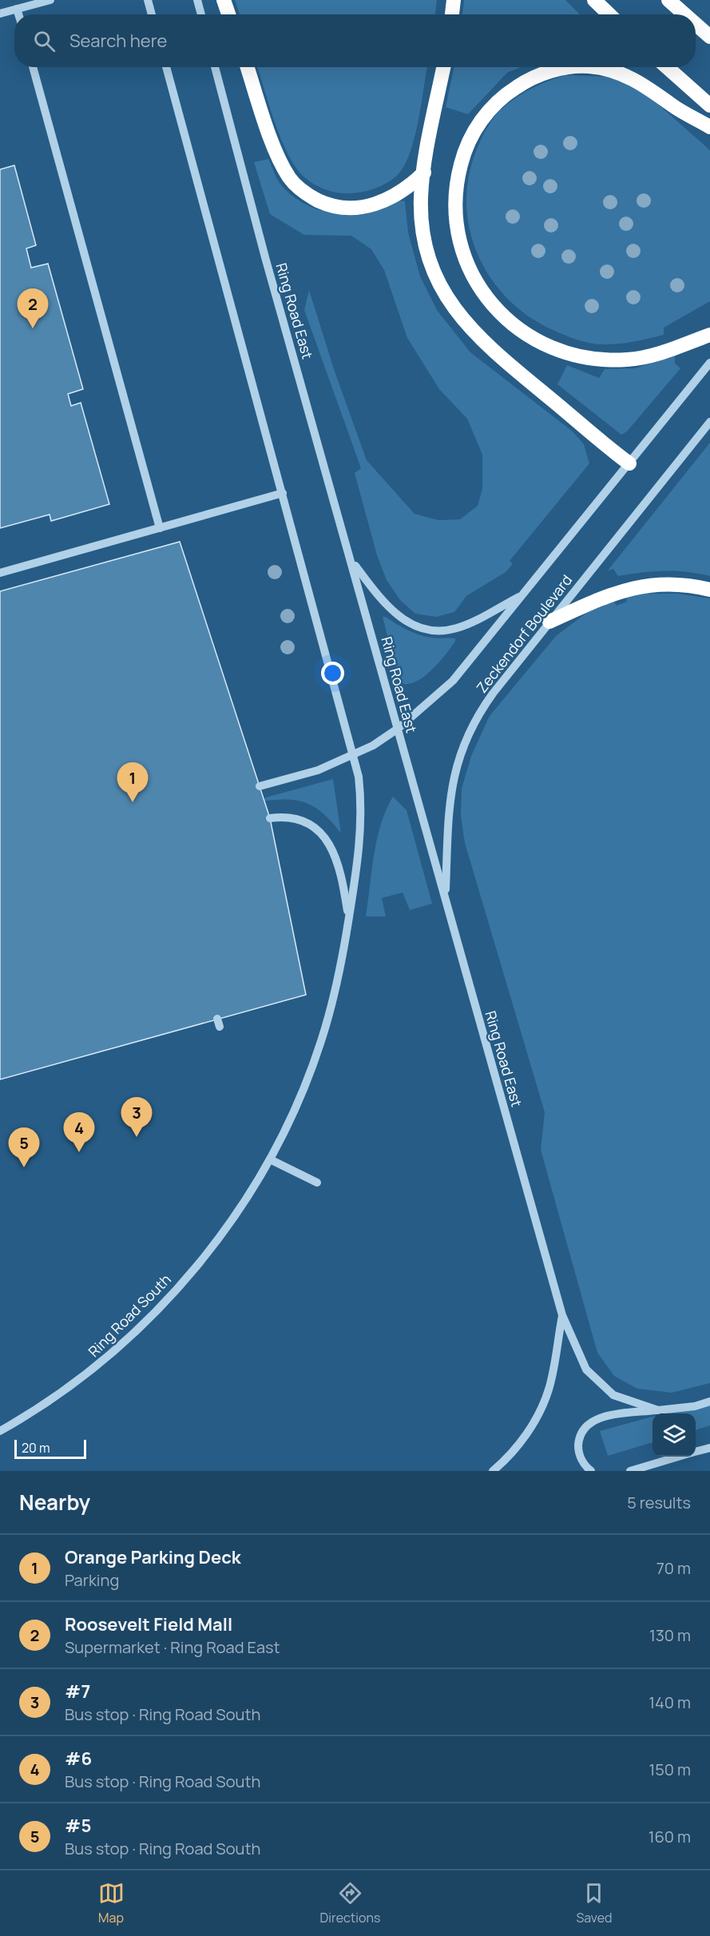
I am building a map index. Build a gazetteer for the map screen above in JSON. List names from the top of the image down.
{
  "streets": {
    "street": ["Ring Road East", "Zeckendorf Boulevard", "Ring Road South"]
  },
  "crossings": [
    ["Ring Road East", "Zeckendorf Boulevard"]
  ],
  "scale_bar": "20 m",
  "page": {
    "search": "Search here",
    "pins": [
      "2",
      "1",
      "3",
      "4",
      "5"
    ],
    "scale": "20 m",
    "heading": ["Nearby", "5 results"],
    "list": [
      {
        "mark": "1",
        "name": "Orange Parking Deck",
        "note": "Parking",
        "value": "70 m"
      },
      {
        "mark": "2",
        "name": "Roosevelt Field Mall",
        "note": "Supermarket · Ring Road East",
        "value": "130 m"
      },
      {
        "mark": "3",
        "name": "#7",
        "note": "Bus stop · Ring Road South",
        "value": "140 m"
      },
      {
        "mark": "4",
        "name": "#6",
        "note": "Bus stop · Ring Road South",
        "value": "150 m"
      },
      {
        "mark": "5",
        "name": "#5",
        "note": "Bus stop · Ring Road South",
        "value": "160 m"
      }
    ],
    "nav": ["Map", "Directions", "Saved"]
  }
}
